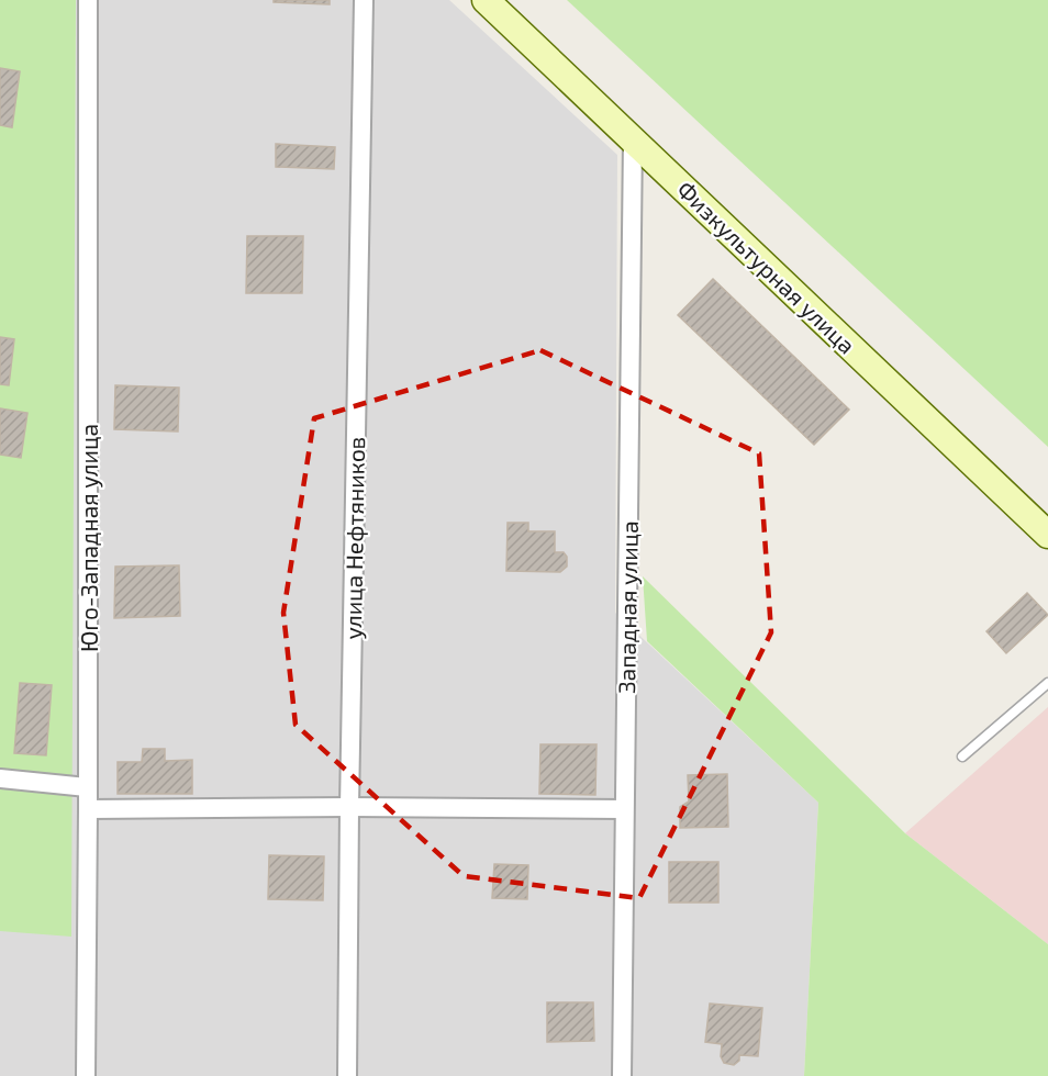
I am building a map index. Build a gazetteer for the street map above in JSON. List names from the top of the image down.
{
  "streets": {
    "main road": ["Физкультурная улица"],
    "street": ["Юго-Западная улица", "улица Нефтяников", "Западная улица"]
  },
  "crossings": [
    ["Физкультурная улица", "Западная улица"]
  ]
}
